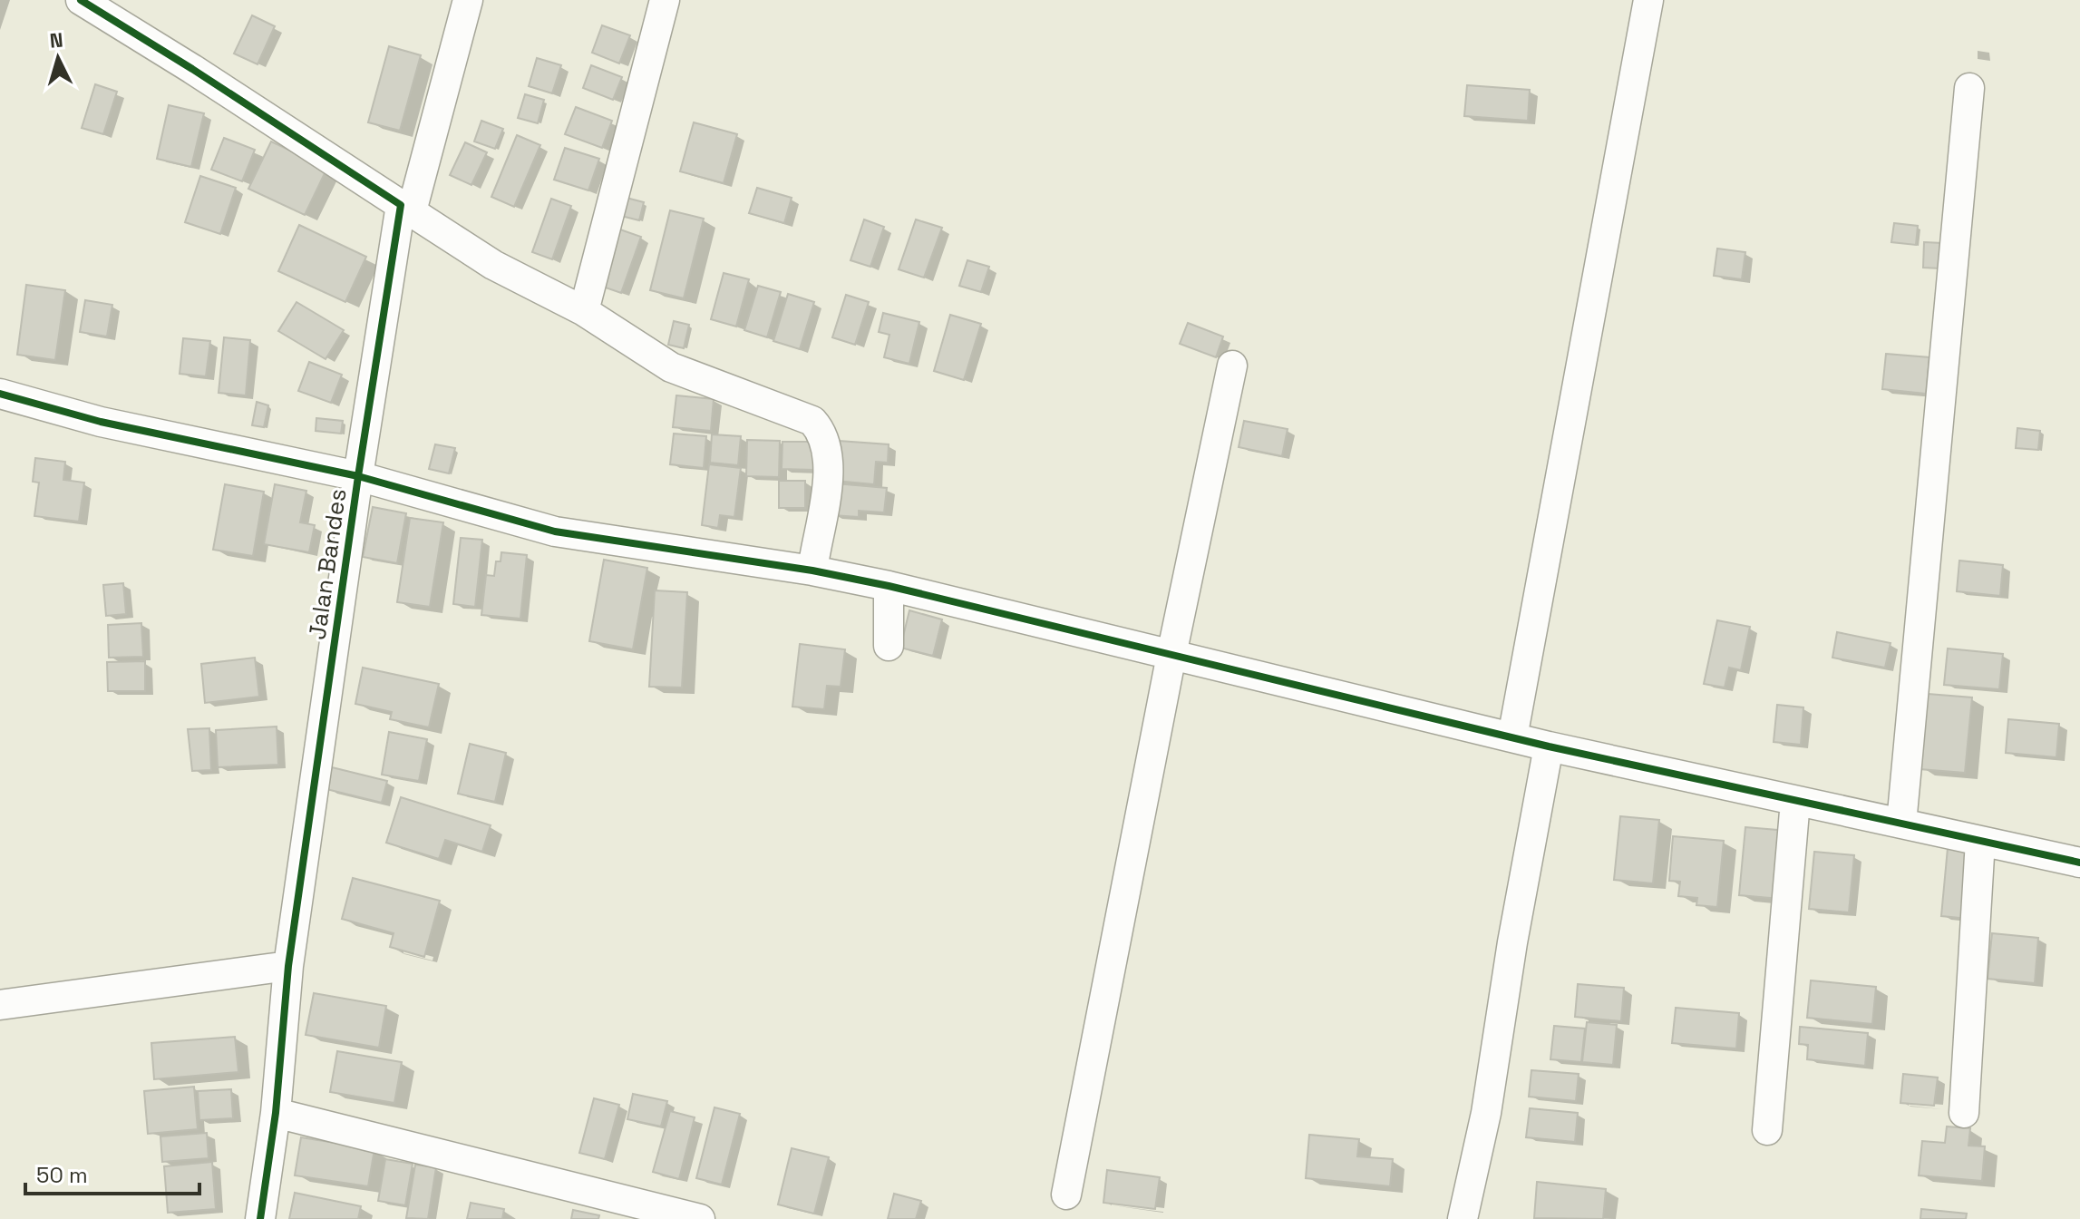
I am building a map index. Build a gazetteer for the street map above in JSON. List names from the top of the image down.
{
  "streets": {
    "street": ["Jalan Bandes"]
  },
  "scale_bar": "50 m",
  "north": "top"
}
